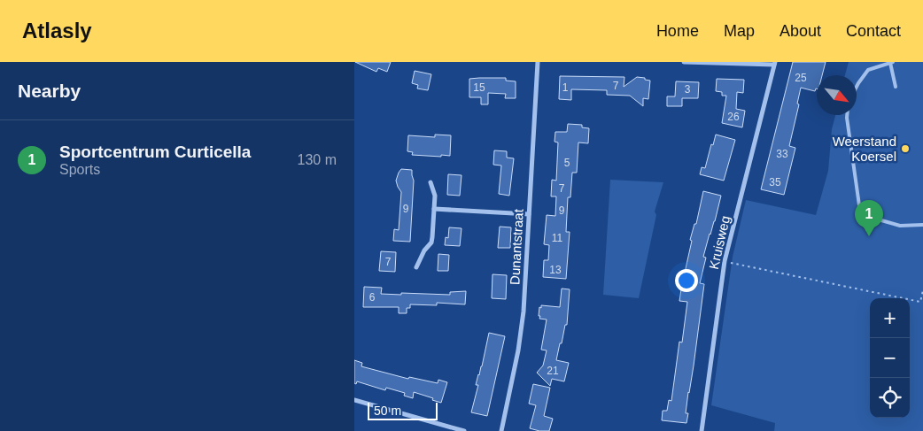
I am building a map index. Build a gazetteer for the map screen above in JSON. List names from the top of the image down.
{
  "streets": {
    "street": ["Kruisweg", "Dunantstraat"]
  },
  "places": ["Weerstand Koersel"],
  "house_numbers": [
    "25",
    "7",
    "15",
    "1",
    "3",
    "26",
    "33",
    "5",
    "35",
    "7",
    "9",
    "9",
    "11",
    "7",
    "13",
    "6",
    "21"
  ],
  "scale_bar": "50 m",
  "north": "bottom right",
  "page": {
    "header": "Atlasly",
    "nav": [
      "Home",
      "Map",
      "About",
      "Contact"
    ],
    "heading": "Nearby",
    "list": [
      {
        "mark": "1",
        "name": "Sportcentrum Curticella",
        "note": "Sports",
        "value": "130 m"
      }
    ],
    "pins": "1",
    "map_buttons": ["+", "−"],
    "scale": "50 m"
  }
}
